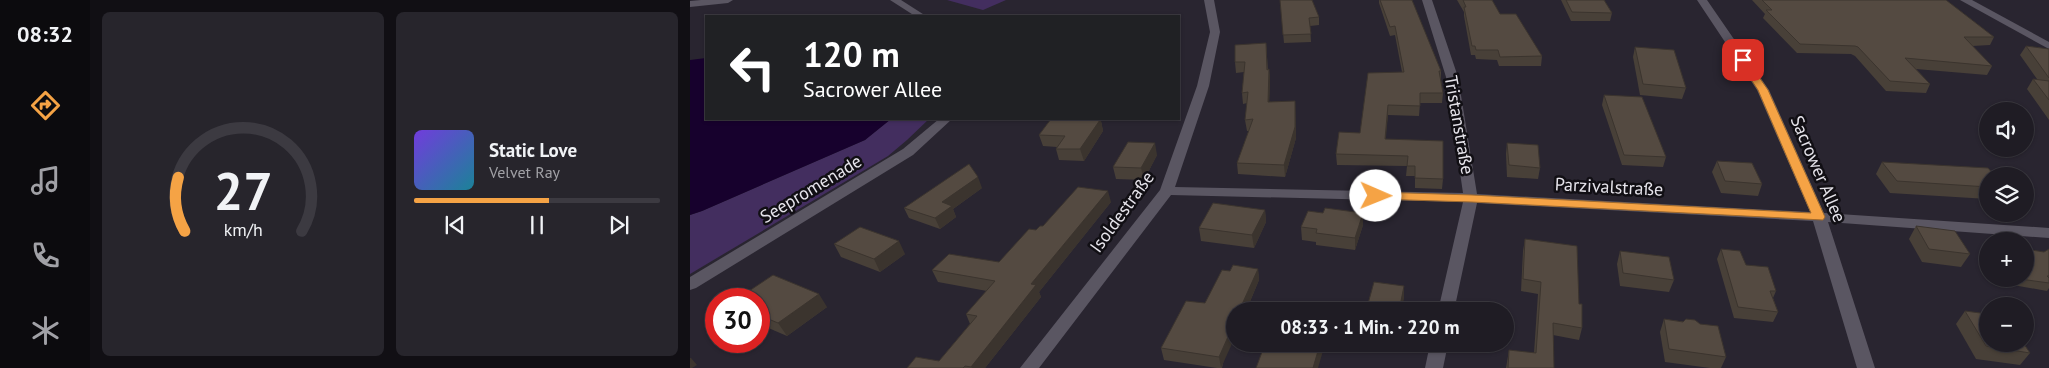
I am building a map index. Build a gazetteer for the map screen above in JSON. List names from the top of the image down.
{
  "streets": {
    "street": [
      "Tristanstraße",
      "Sacrower Allee",
      "Parzivalstraße",
      "Seepromenade",
      "Isoldestraße"
    ]
  },
  "crossings": [
    ["Tristanstraße", "Parzivalstraße"],
    ["Sacrower Allee", "Parzivalstraße"],
    ["Parzivalstraße", "Isoldestraße"]
  ],
  "page": {
    "tabs": "08:32",
    "turn": ["120 m", "Sacrower Allee"],
    "map_buttons": ["+", "−"],
    "song": ["Static Love", "Velvet Ray"],
    "limit": "30",
    "trip": "08:33 · 1 Min. · 220 m",
    "gauge": ["27", "km/h"]
  }
}
